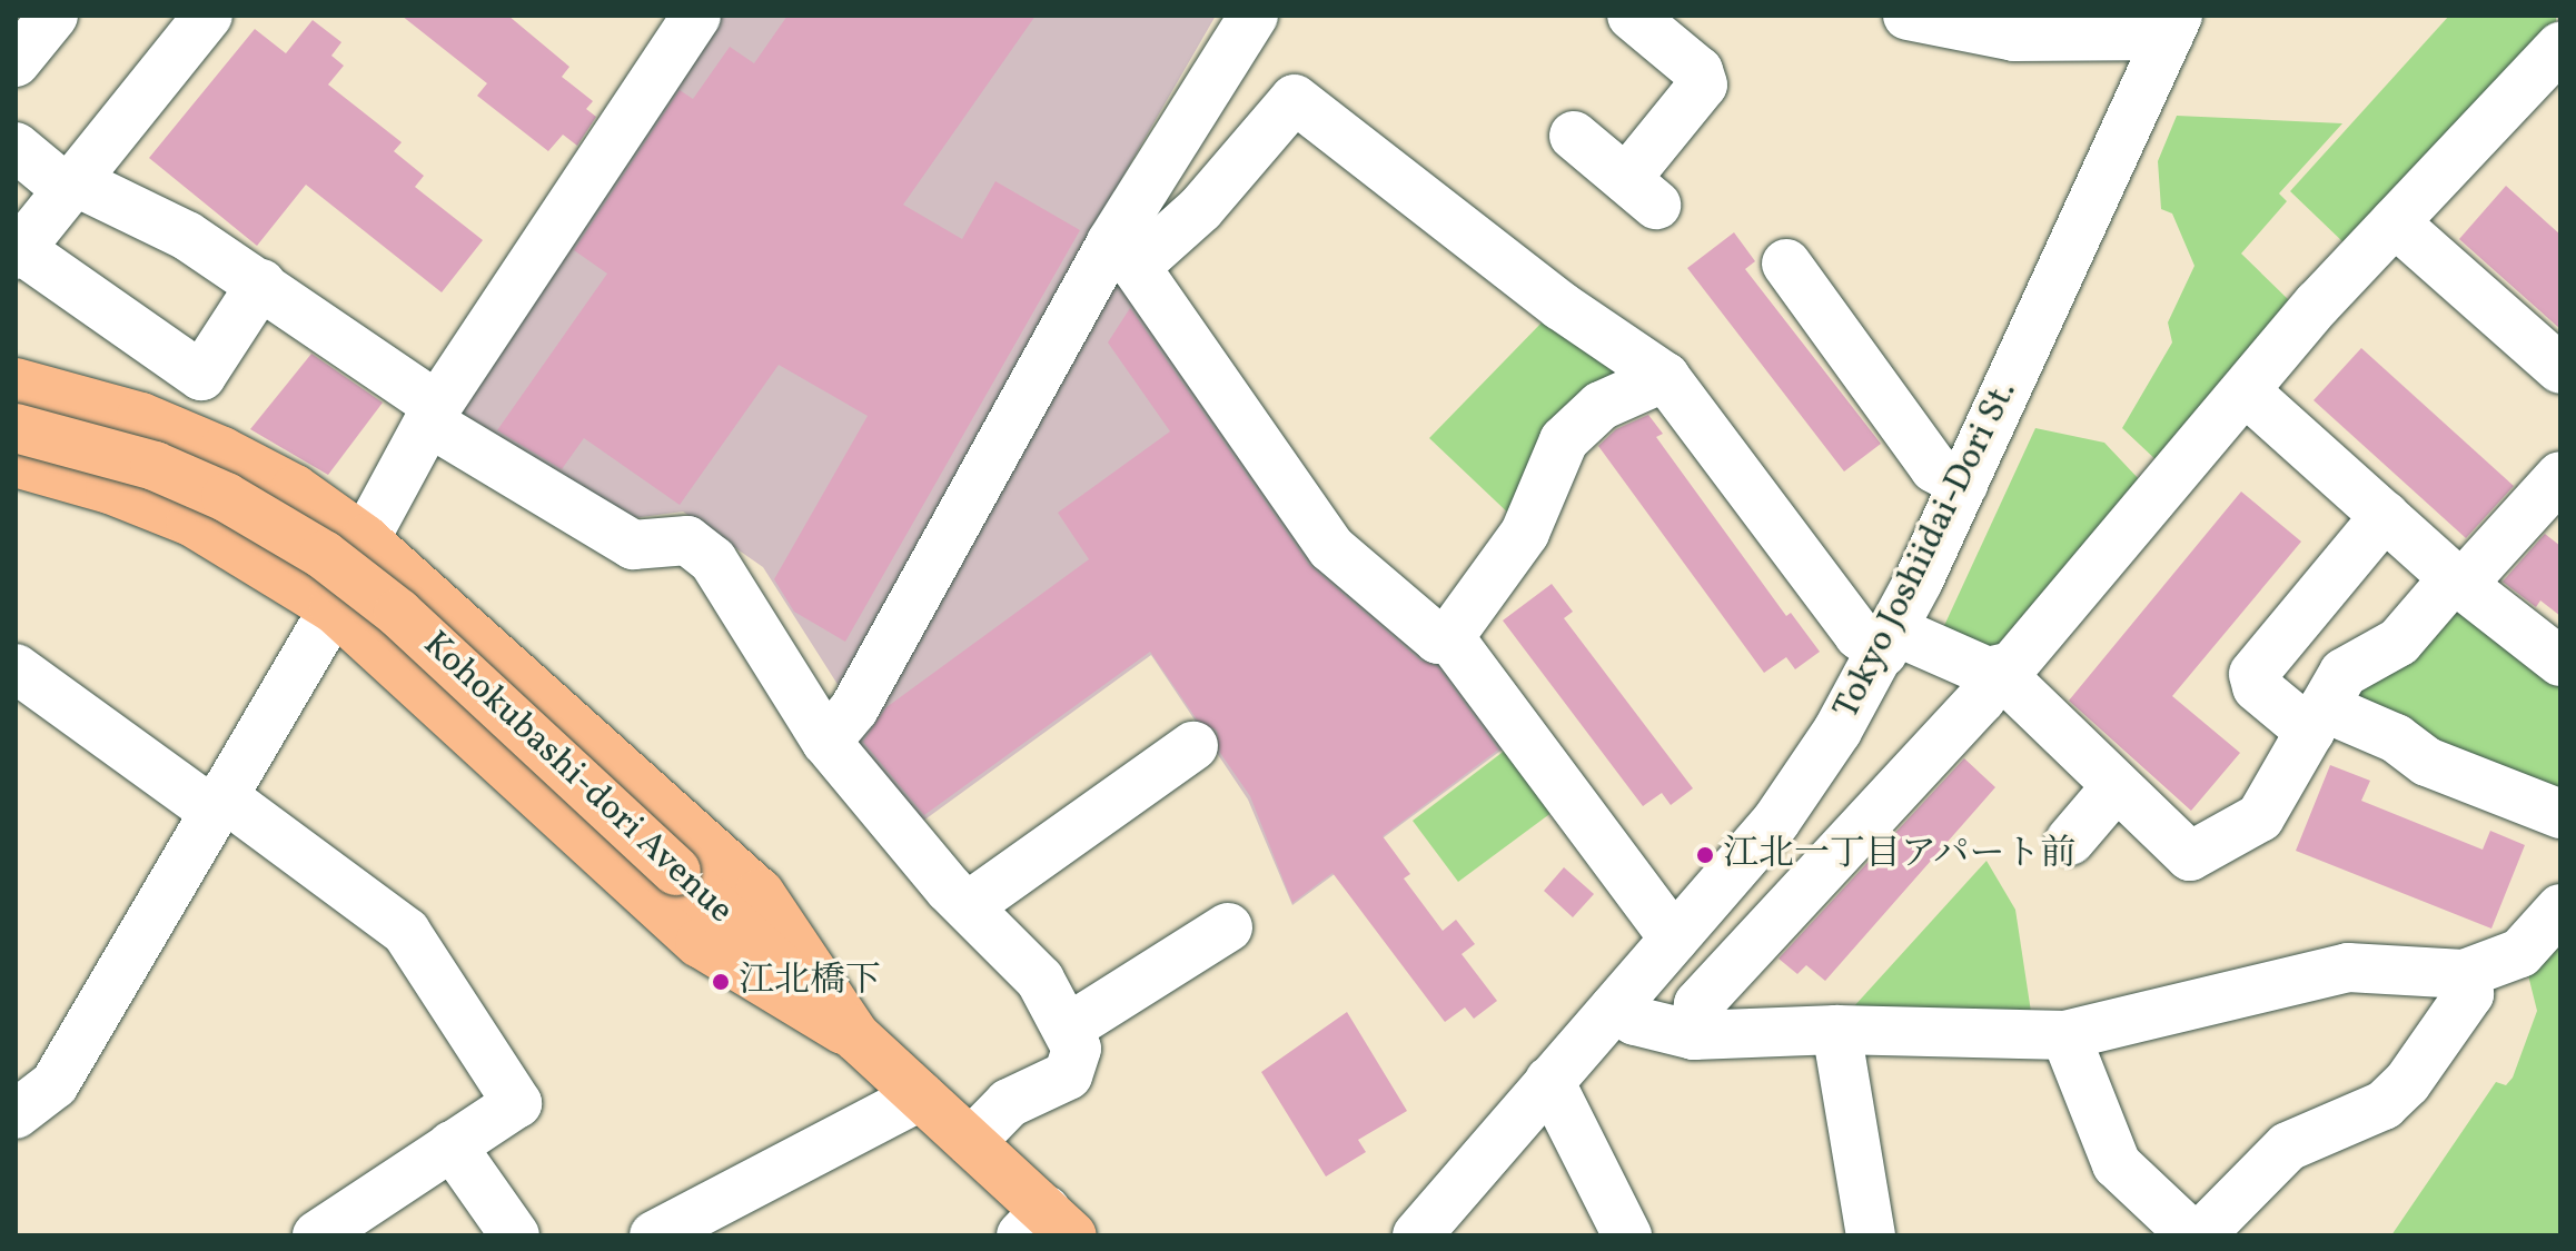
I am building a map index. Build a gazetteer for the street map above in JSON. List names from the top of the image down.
{
  "streets": {
    "main road": ["Kohokubashi-dori Avenue"],
    "street": ["Tokyo Joshiidai-Dori St."]
  },
  "places": ["江北一丁目アパート前", "江北橋下"]
}
